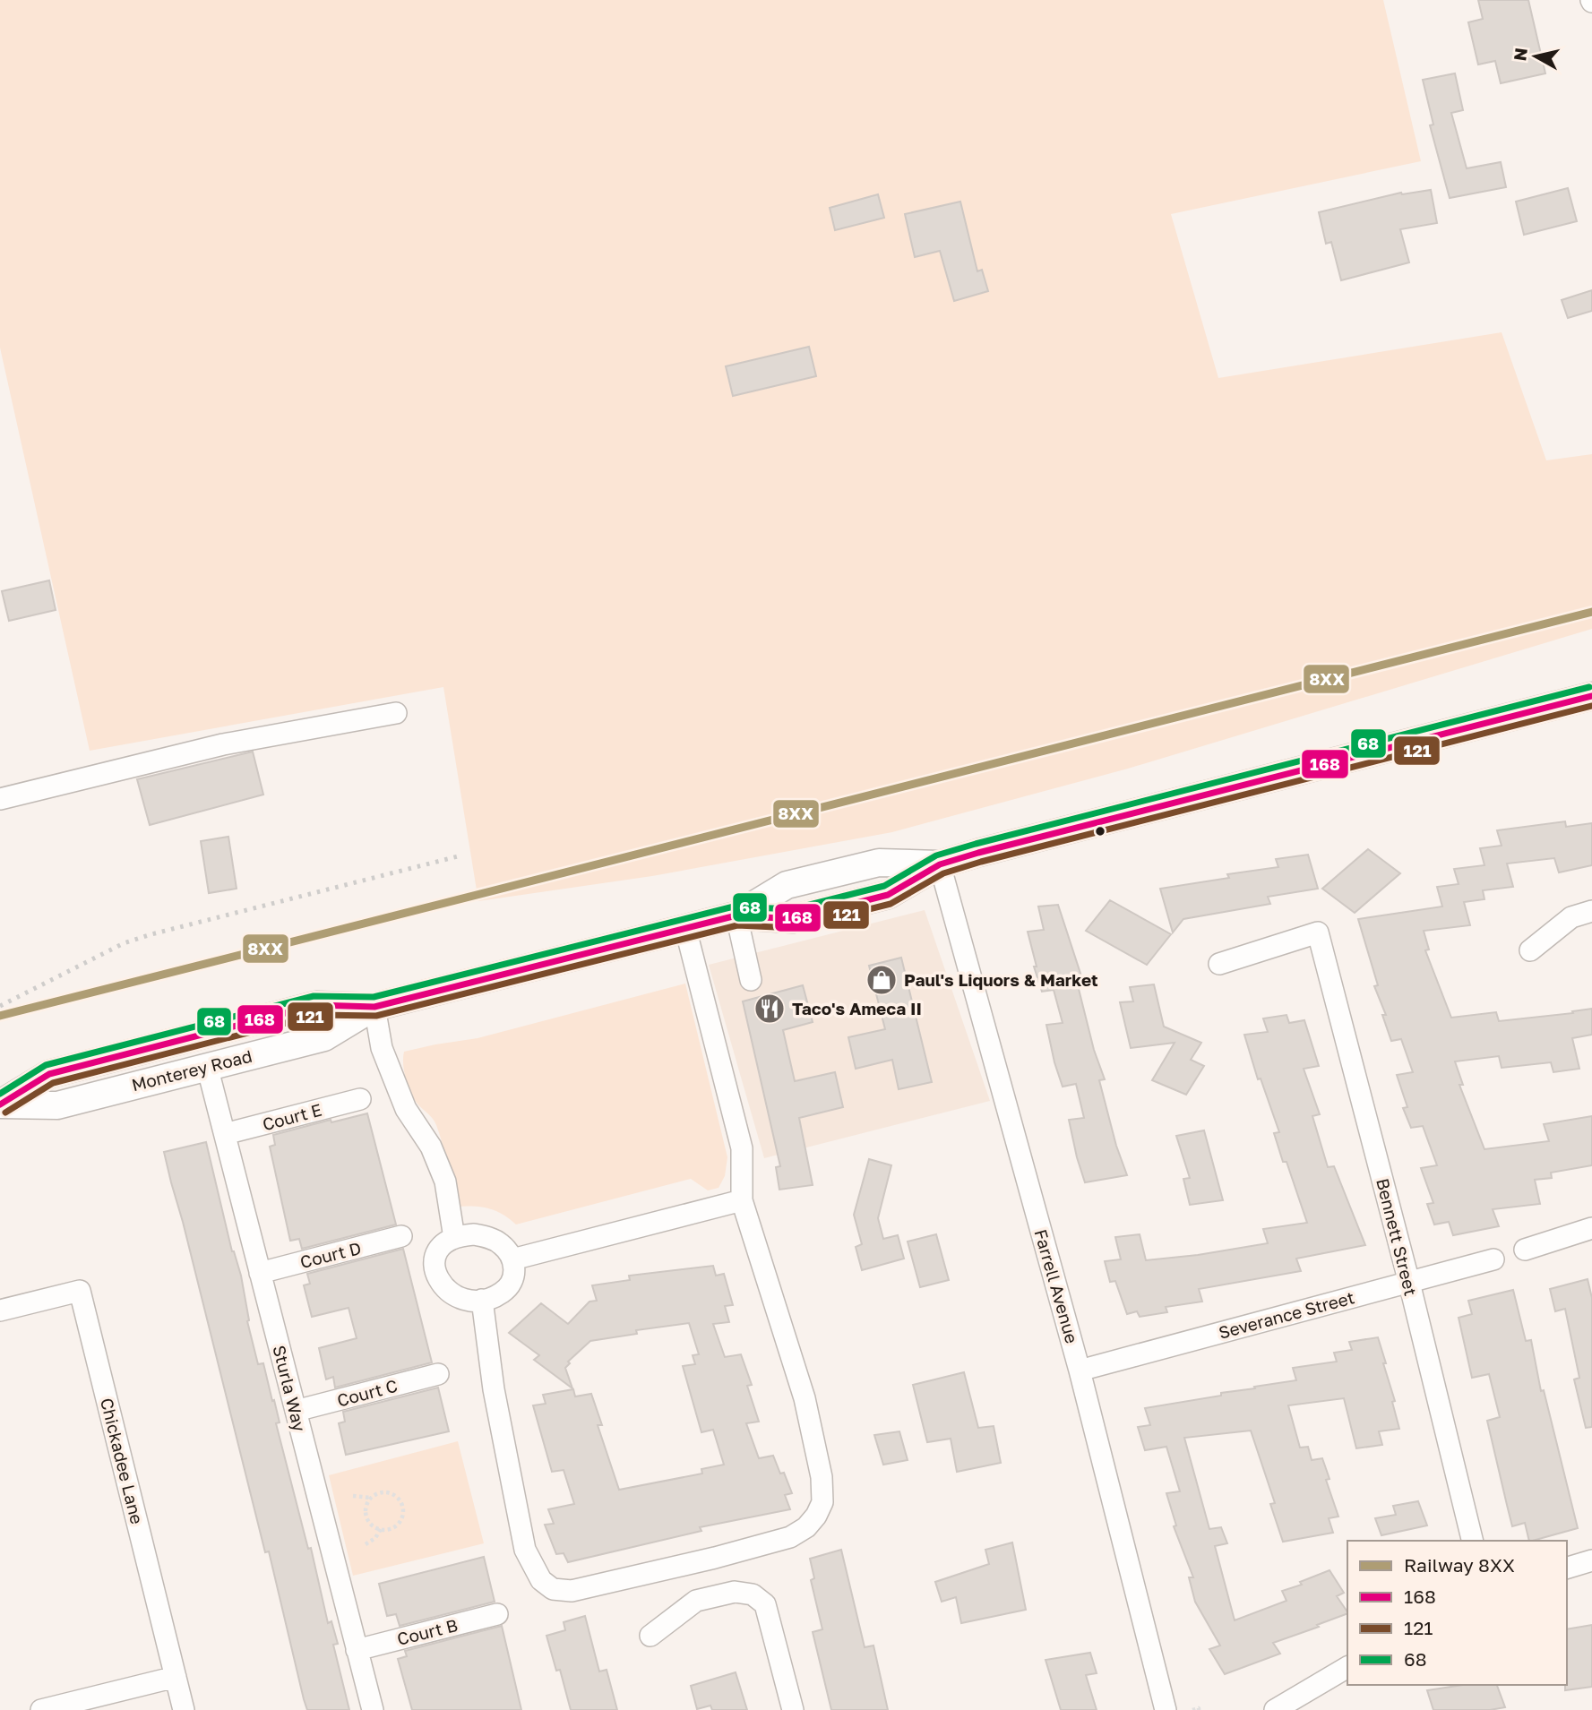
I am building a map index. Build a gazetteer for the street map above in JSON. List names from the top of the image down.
{
  "streets": {
    "main road": ["Monterey Road"],
    "street": [
      "Court E",
      "Bennett Street",
      "Court D",
      "Farrell Avenue",
      "Severance Street",
      "Sturla Way",
      "Court C",
      "Chickadee Lane",
      "Court B"
    ]
  },
  "crossings": [
    ["Monterey Road", "Farrell Avenue"],
    ["Monterey Road", "Sturla Way"],
    ["Court E", "Sturla Way"],
    ["Bennett Street", "Severance Street"],
    ["Court D", "Sturla Way"],
    ["Farrell Avenue", "Severance Street"],
    ["Sturla Way", "Court C"],
    ["Sturla Way", "Court B"]
  ],
  "places": {
    "shop": ["Paul's Liquors & Market"],
    "restaurant": ["Taco's Ameca II"]
  },
  "lines": [
    "rail line 8XX",
    "transit line 68",
    "transit line 168",
    "transit line 121"
  ],
  "legend": [
    "Railway 8XX",
    "168",
    "121",
    "68"
  ],
  "north": "left"
}
